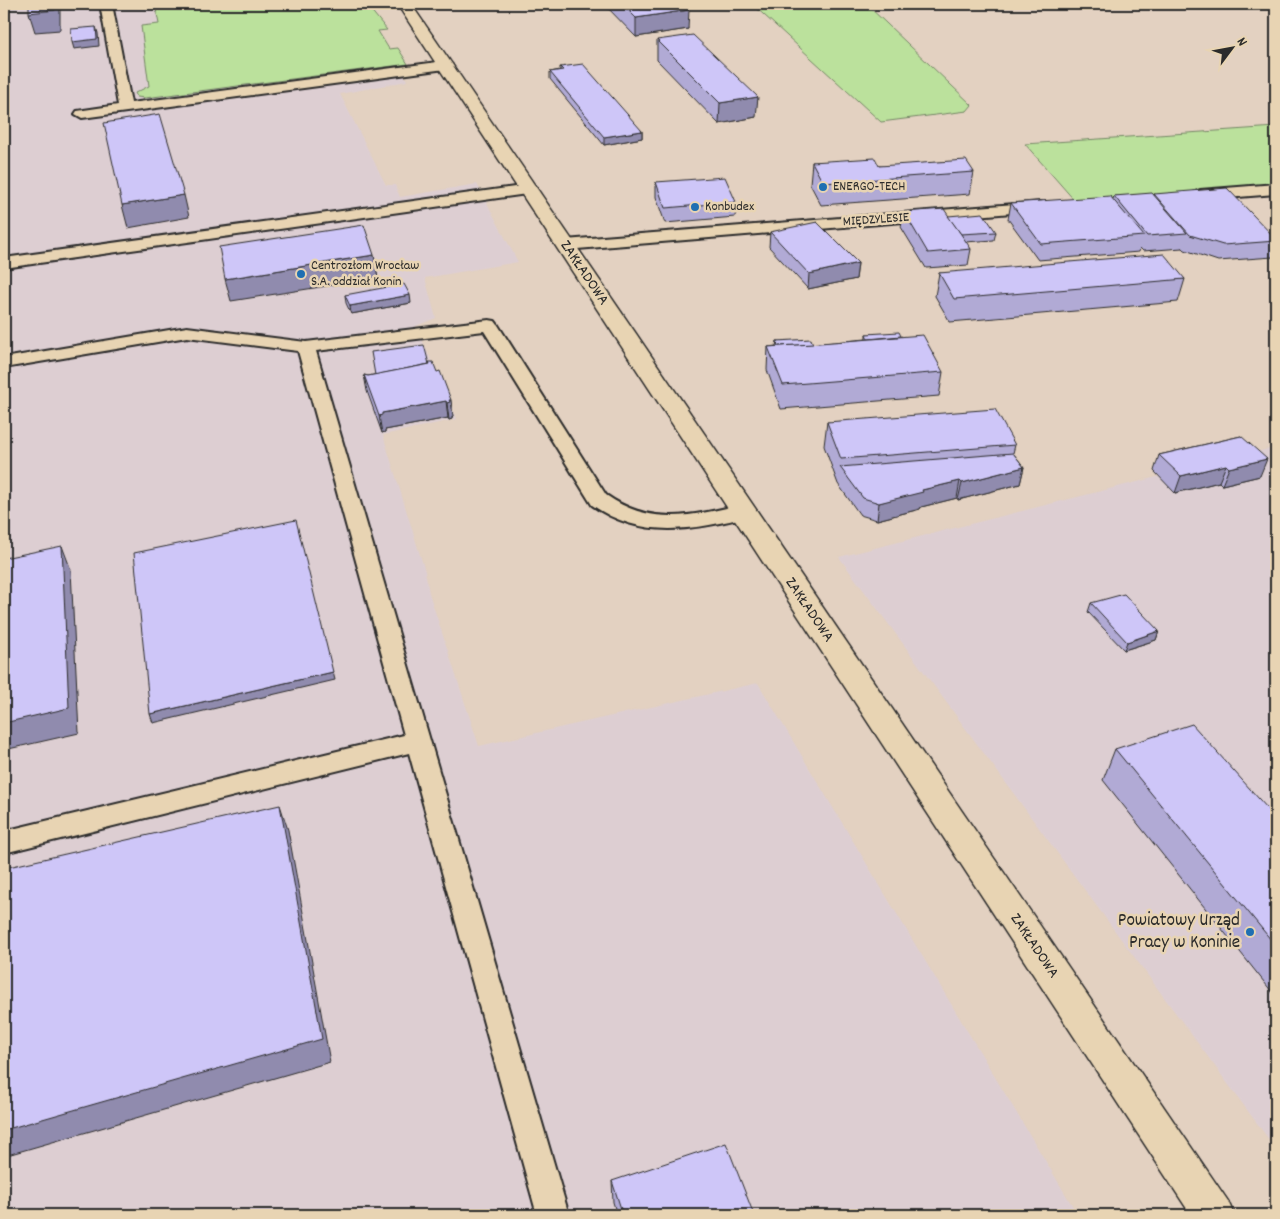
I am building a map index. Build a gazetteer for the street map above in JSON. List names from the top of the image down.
{
  "streets": {
    "street": ["ZAKŁADOWA"],
    "lane": ["MIĘDZYLESIE"]
  },
  "crossings": [
    ["MIĘDZYLESIE", "ZAKŁADOWA"]
  ],
  "places": [
    "ENERGO-TECH",
    "Konbudex",
    "Centrozłom Wrocław S.A. oddział Konin",
    "Powiatowy Urząd Pracy w Koninie"
  ],
  "north": "top right"
}
